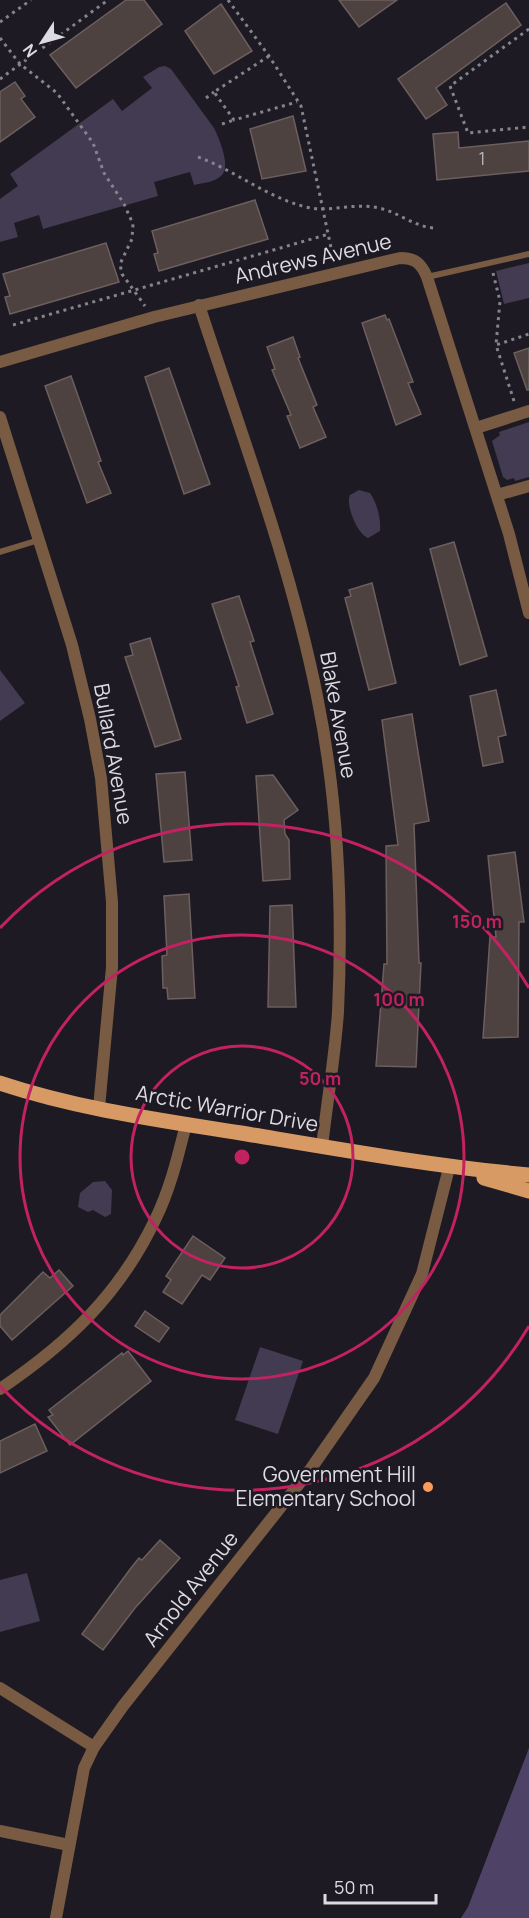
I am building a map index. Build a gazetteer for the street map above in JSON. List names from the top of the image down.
{
  "streets": {
    "main road": ["Arctic Warrior Drive"],
    "street": [
      "Andrews Avenue",
      "Blake Avenue",
      "Bullard Avenue",
      "Arnold Avenue"
    ]
  },
  "crossings": [
    ["Andrews Avenue", "Blake Avenue"],
    ["Blake Avenue", "Arctic Warrior Drive"],
    ["Bullard Avenue", "Arctic Warrior Drive"],
    ["Arctic Warrior Drive", "Arnold Avenue"]
  ],
  "places": ["Government Hill Elementary School"],
  "house_numbers": ["1"],
  "scale_bar": "50 m",
  "north": "bottom left",
  "rings": ["150 m", "100 m", "50 m"]
}
